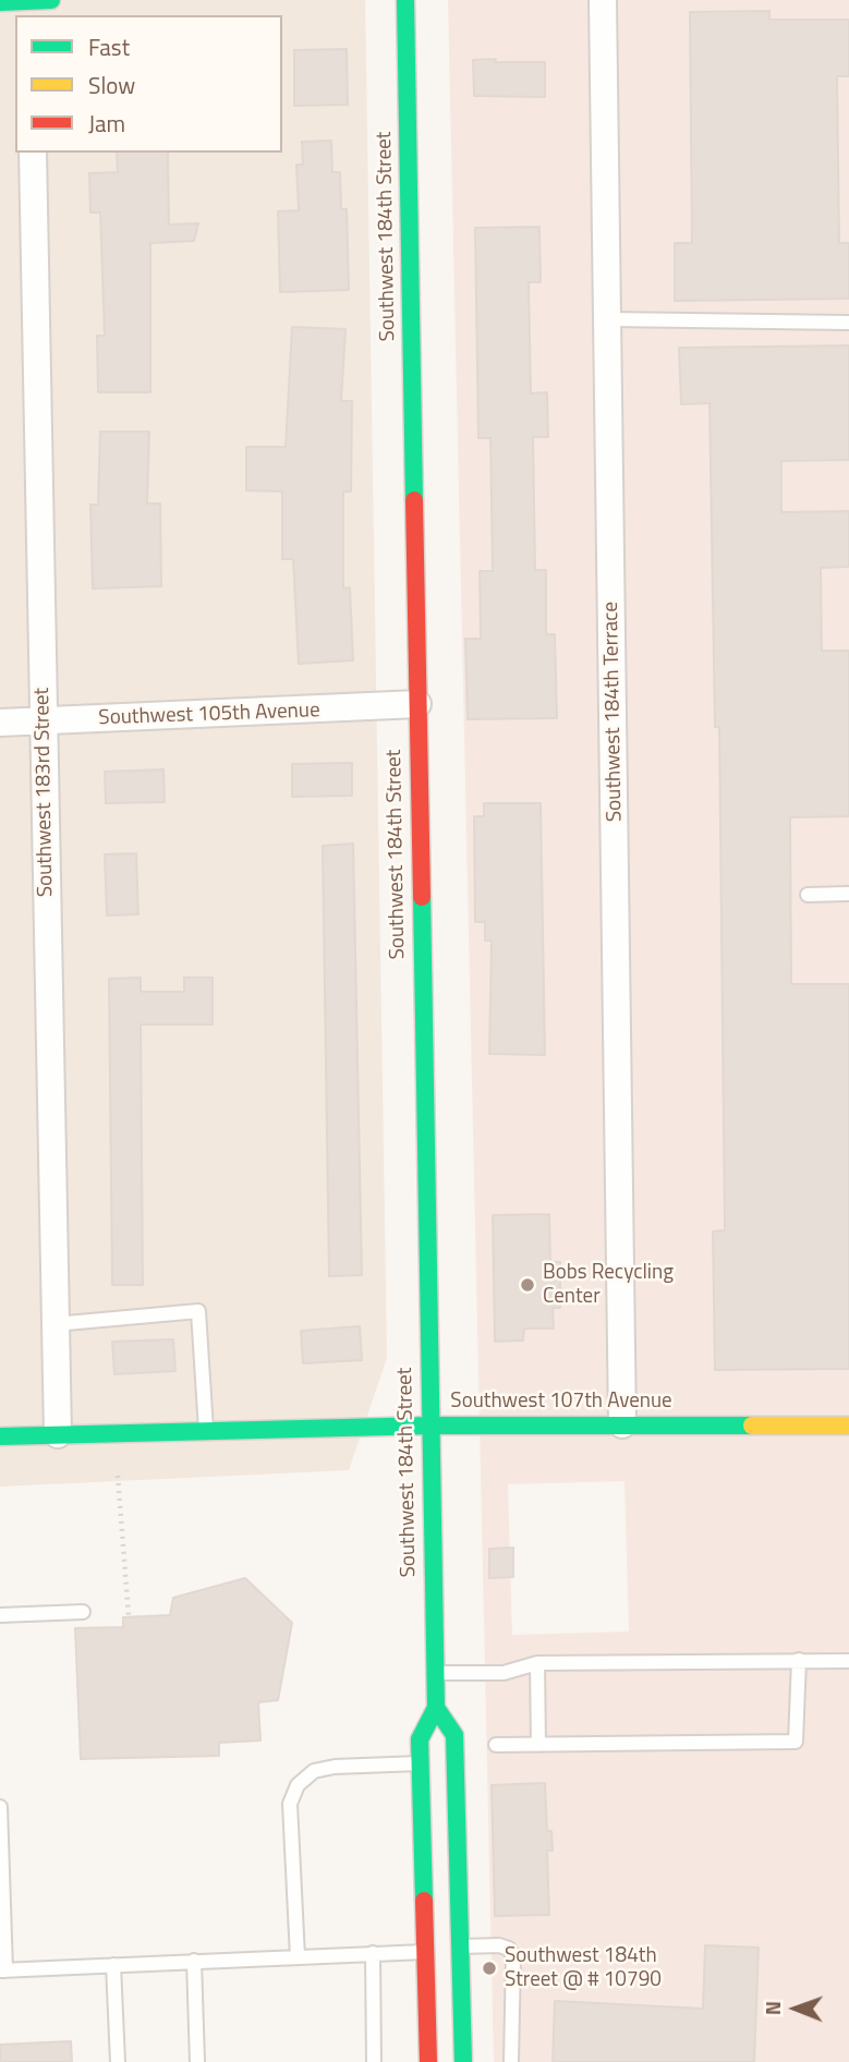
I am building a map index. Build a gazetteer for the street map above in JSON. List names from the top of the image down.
{
  "streets": {
    "main road": ["Southwest 184th Street", "Southwest 107th Avenue"],
    "street": ["Southwest 184th Terrace", "Southwest 105th Avenue", "Southwest 183rd Street"]
  },
  "crossings": [
    ["Southwest 184th Street", "Southwest 105th Avenue"],
    ["Southwest 184th Street", "Southwest 107th Avenue"],
    ["Southwest 184th Terrace", "Southwest 107th Avenue"],
    ["Southwest 105th Avenue", "Southwest 183rd Street"],
    ["Southwest 183rd Street", "Southwest 107th Avenue"]
  ],
  "places": ["Bobs Recycling Center", "Southwest 184th Street @ # 10790"],
  "legend": ["Fast", "Slow", "Jam"],
  "north": "left"
}
